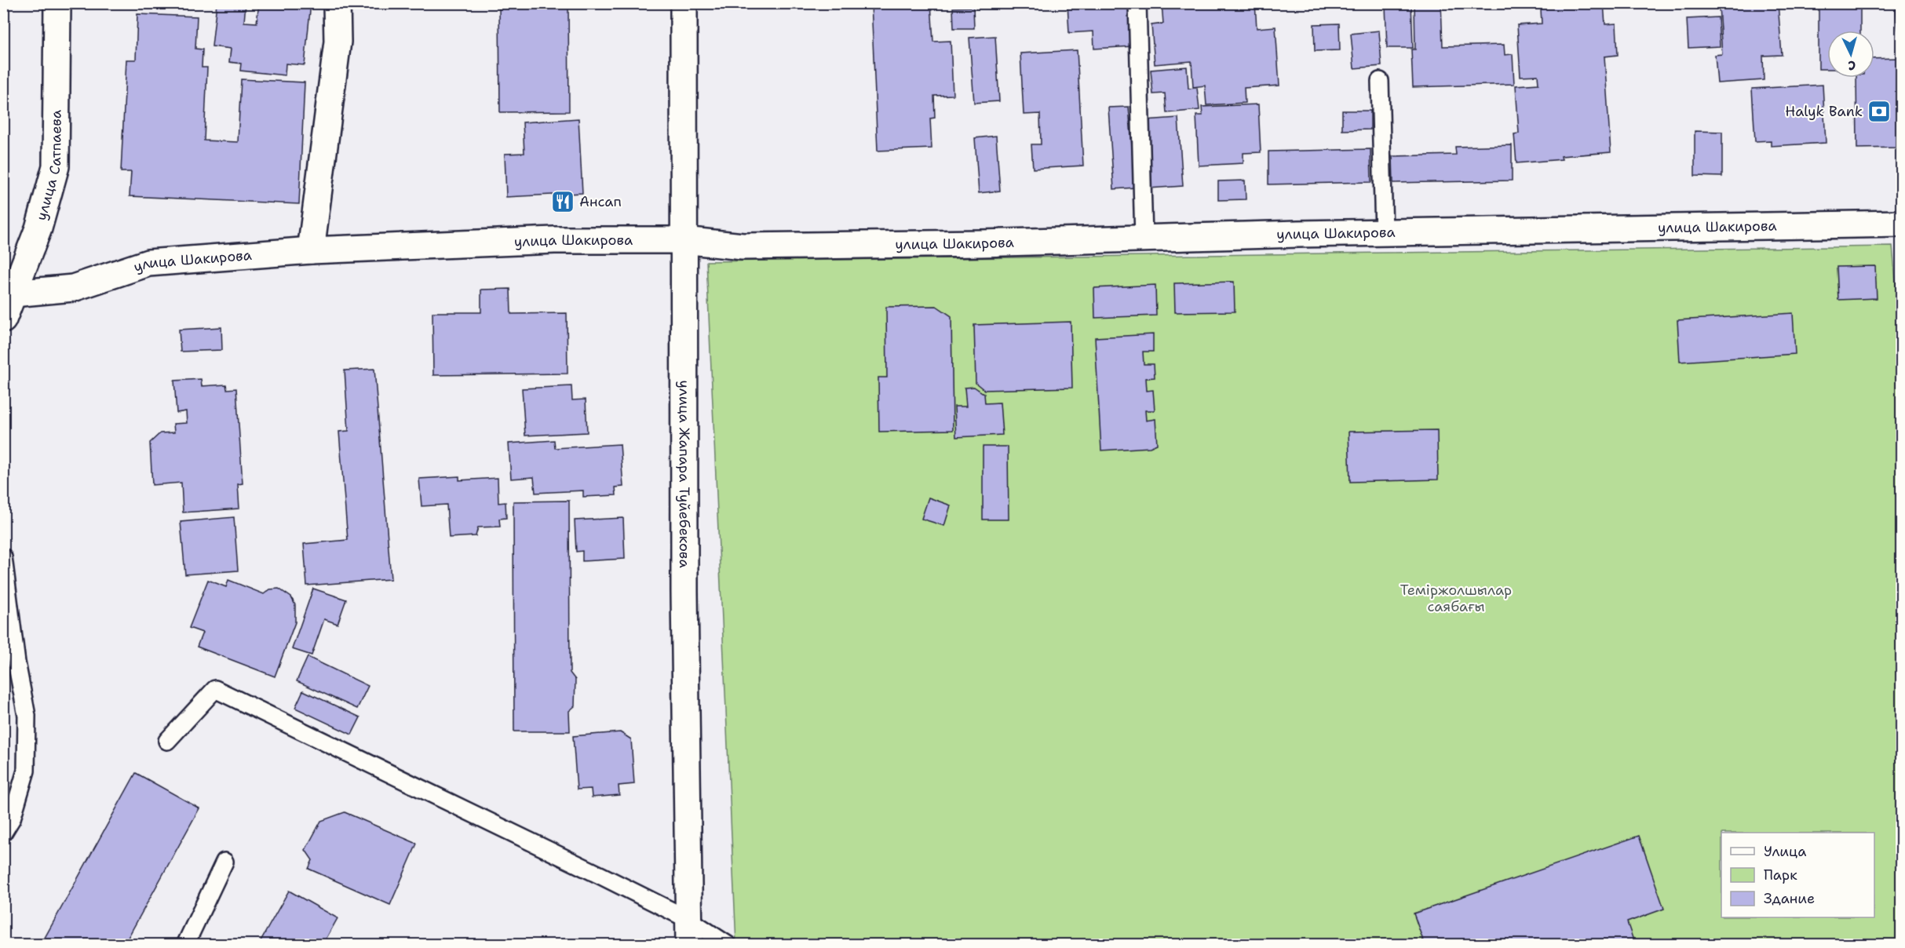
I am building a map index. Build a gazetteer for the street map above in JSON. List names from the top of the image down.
{
  "streets": {
    "street": ["улица Сатпаева", "улица Шакирова", "улица Жапара Туйебекова"]
  },
  "crossings": [
    ["улица Сатпаева", "улица Шакирова"],
    ["улица Шакирова", "улица Жапара Туйебекова"]
  ],
  "parks": ["Теміржолшылар саябағы"],
  "places": {
    "bank": ["Halyk Bank"],
    "restaurant": ["Ансап"]
  },
  "legend": ["Улица", "Парк", "Здание"],
  "north": "bottom"
}
